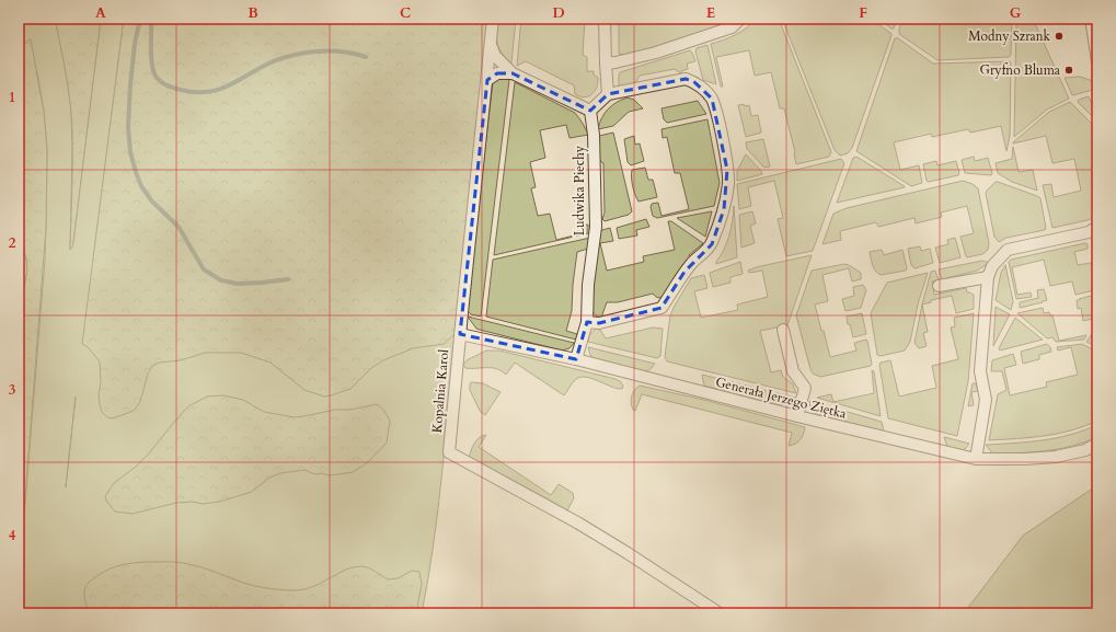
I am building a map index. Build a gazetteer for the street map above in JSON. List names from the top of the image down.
{
  "streets": {
    "street": ["Ludwika Piechy", "Kopalnia Karol", "Generała Jerzego Ziętka"]
  },
  "crossings": [
    ["Ludwika Piechy", "Generała Jerzego Ziętka"],
    ["Kopalnia Karol", "Generała Jerzego Ziętka"]
  ],
  "places": ["Modny Szrank", "Gryfno Bluma"],
  "grid": {
    "columns": [
      "A",
      "B",
      "C",
      "D",
      "E",
      "F",
      "G"
    ],
    "rows": [
      "1",
      "2",
      "3",
      "4"
    ]
  }
}
